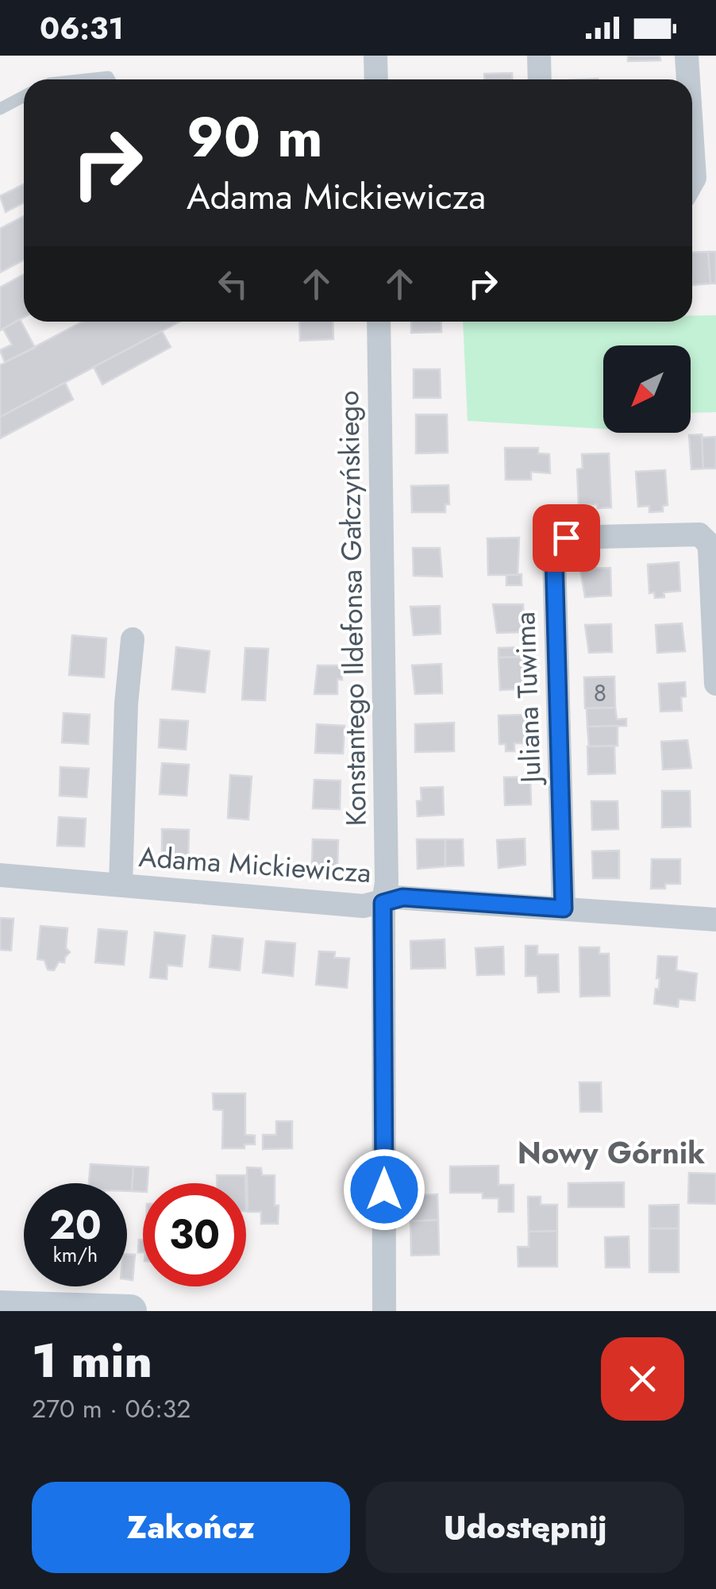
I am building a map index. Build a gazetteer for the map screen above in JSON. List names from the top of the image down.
{
  "streets": {
    "street": ["Konstantego Ildefonsa Gałczyńskiego", "Juliana Tuwima", "Adama Mickiewicza"]
  },
  "crossings": [
    ["Konstantego Ildefonsa Gałczyńskiego", "Adama Mickiewicza"],
    ["Juliana Tuwima", "Adama Mickiewicza"]
  ],
  "districts": ["Nowy Górnik"],
  "house_numbers": ["8"],
  "north": "bottom left",
  "page": {
    "status": "06:31",
    "turn": ["90 m", "Adama Mickiewicza"],
    "speed": "20 km/h",
    "limit": "30",
    "heading": ["1 min", "270 m · 06:32"],
    "buttons": ["Zakończ", "Udostępnij"]
  }
}
